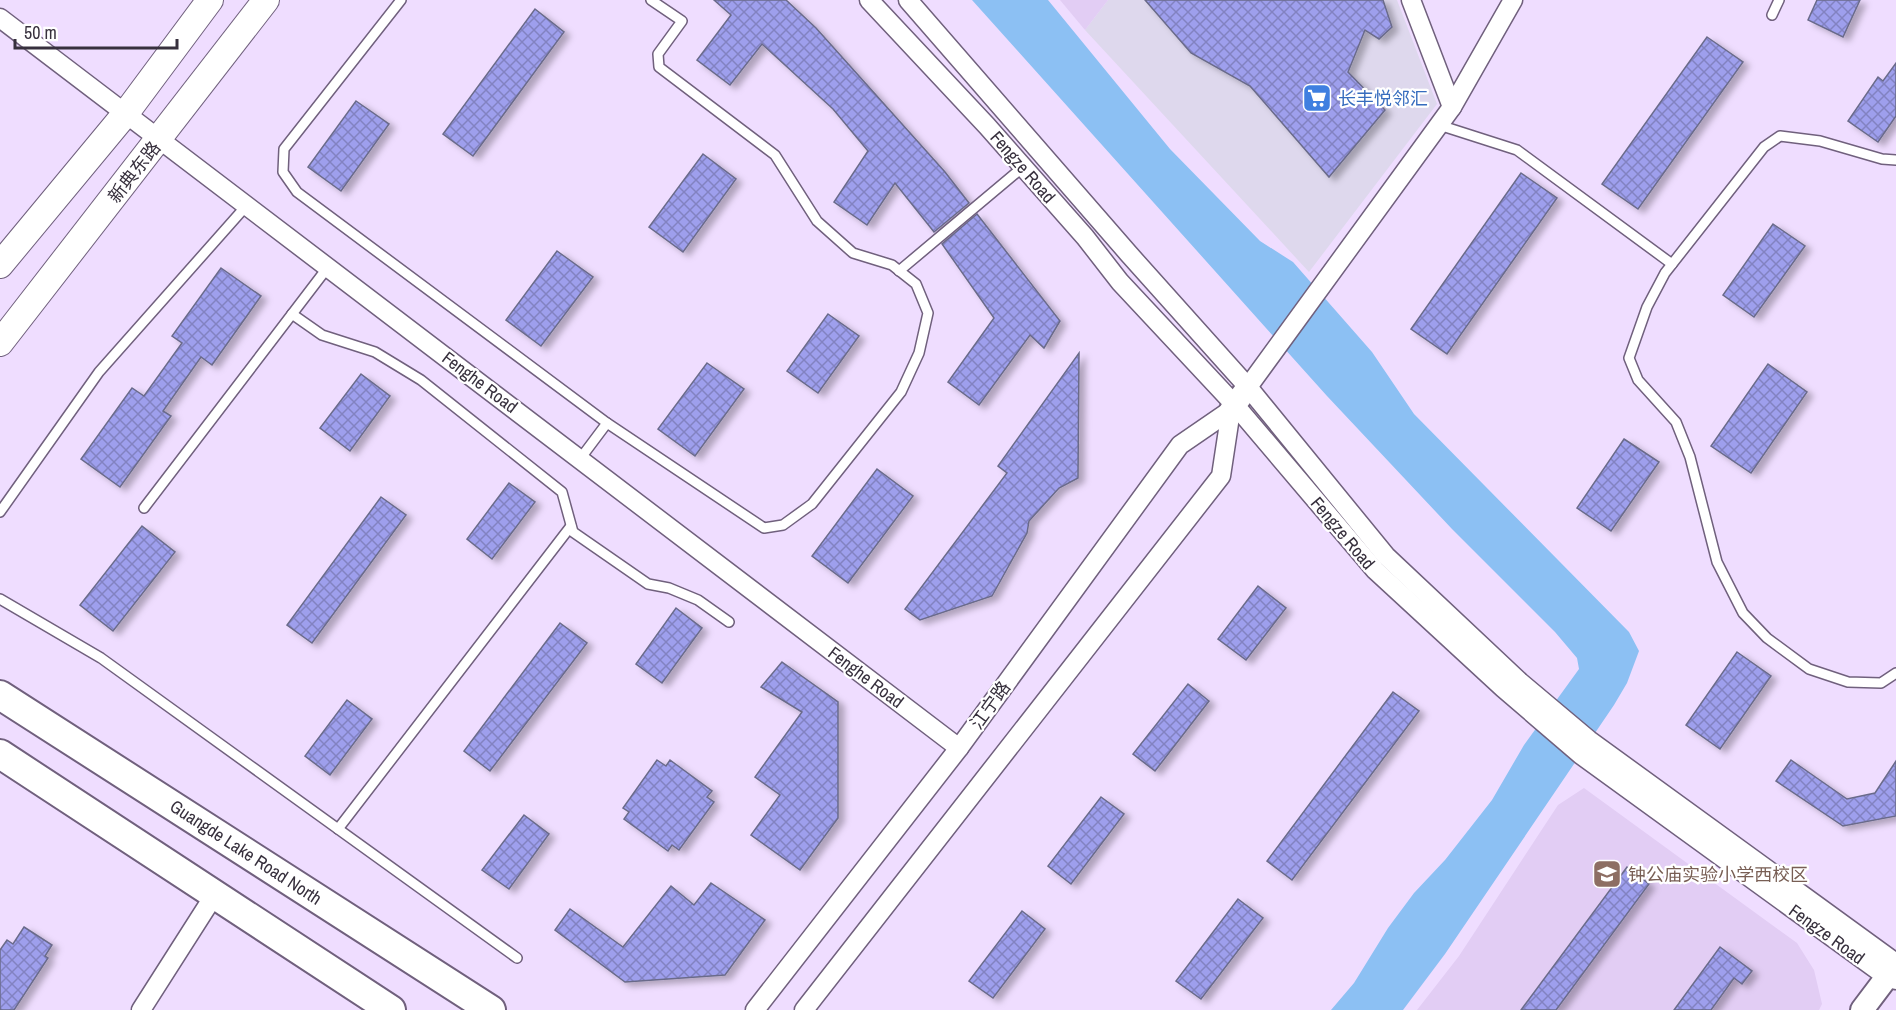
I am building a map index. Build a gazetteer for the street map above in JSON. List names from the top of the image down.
{
  "streets": {
    "main road": ["新典东路", "Guangde Lake Road North"],
    "street": ["Fengze Road", "Fenghe Road", "江宁路"]
  },
  "crossings": [
    ["Fengze Road", "江宁路"],
    ["新典东路", "Fenghe Road"],
    ["Fenghe Road", "江宁路"]
  ],
  "places": {
    "supermarket": ["长丰悦邻汇"],
    "school or university": ["钟公庙实验小学西校区"]
  },
  "scale_bar": "50 m"
}
